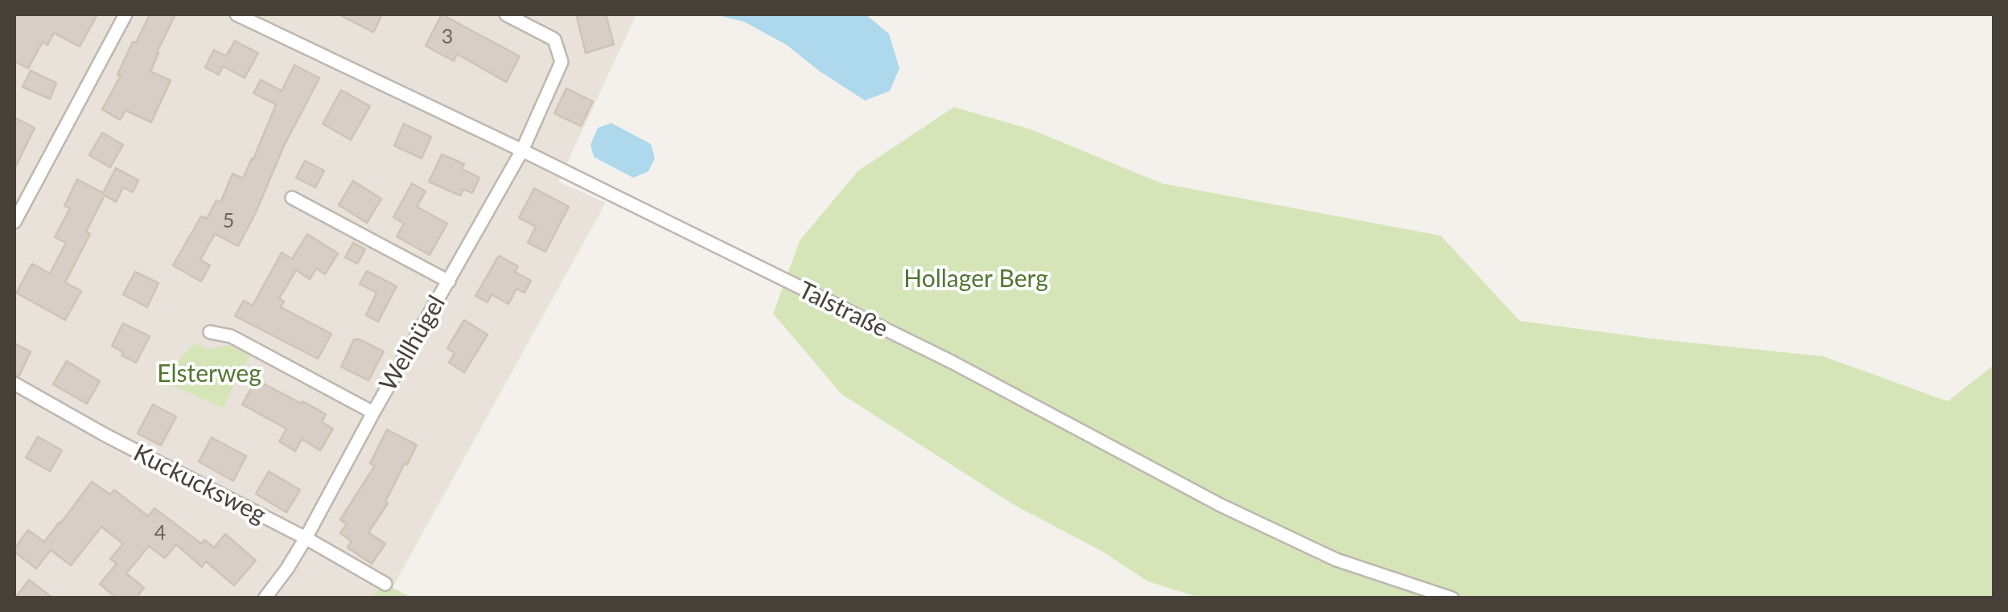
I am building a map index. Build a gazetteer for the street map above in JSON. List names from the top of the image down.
{
  "streets": {
    "street": ["Talstraße", "Wellhügel", "Kuckucksweg"]
  },
  "crossings": [
    ["Talstraße", "Wellhügel"],
    ["Wellhügel", "Kuckucksweg"]
  ],
  "parks": ["Hollager Berg", "Elsterweg"],
  "house_numbers": ["3", "5", "4"]
}
